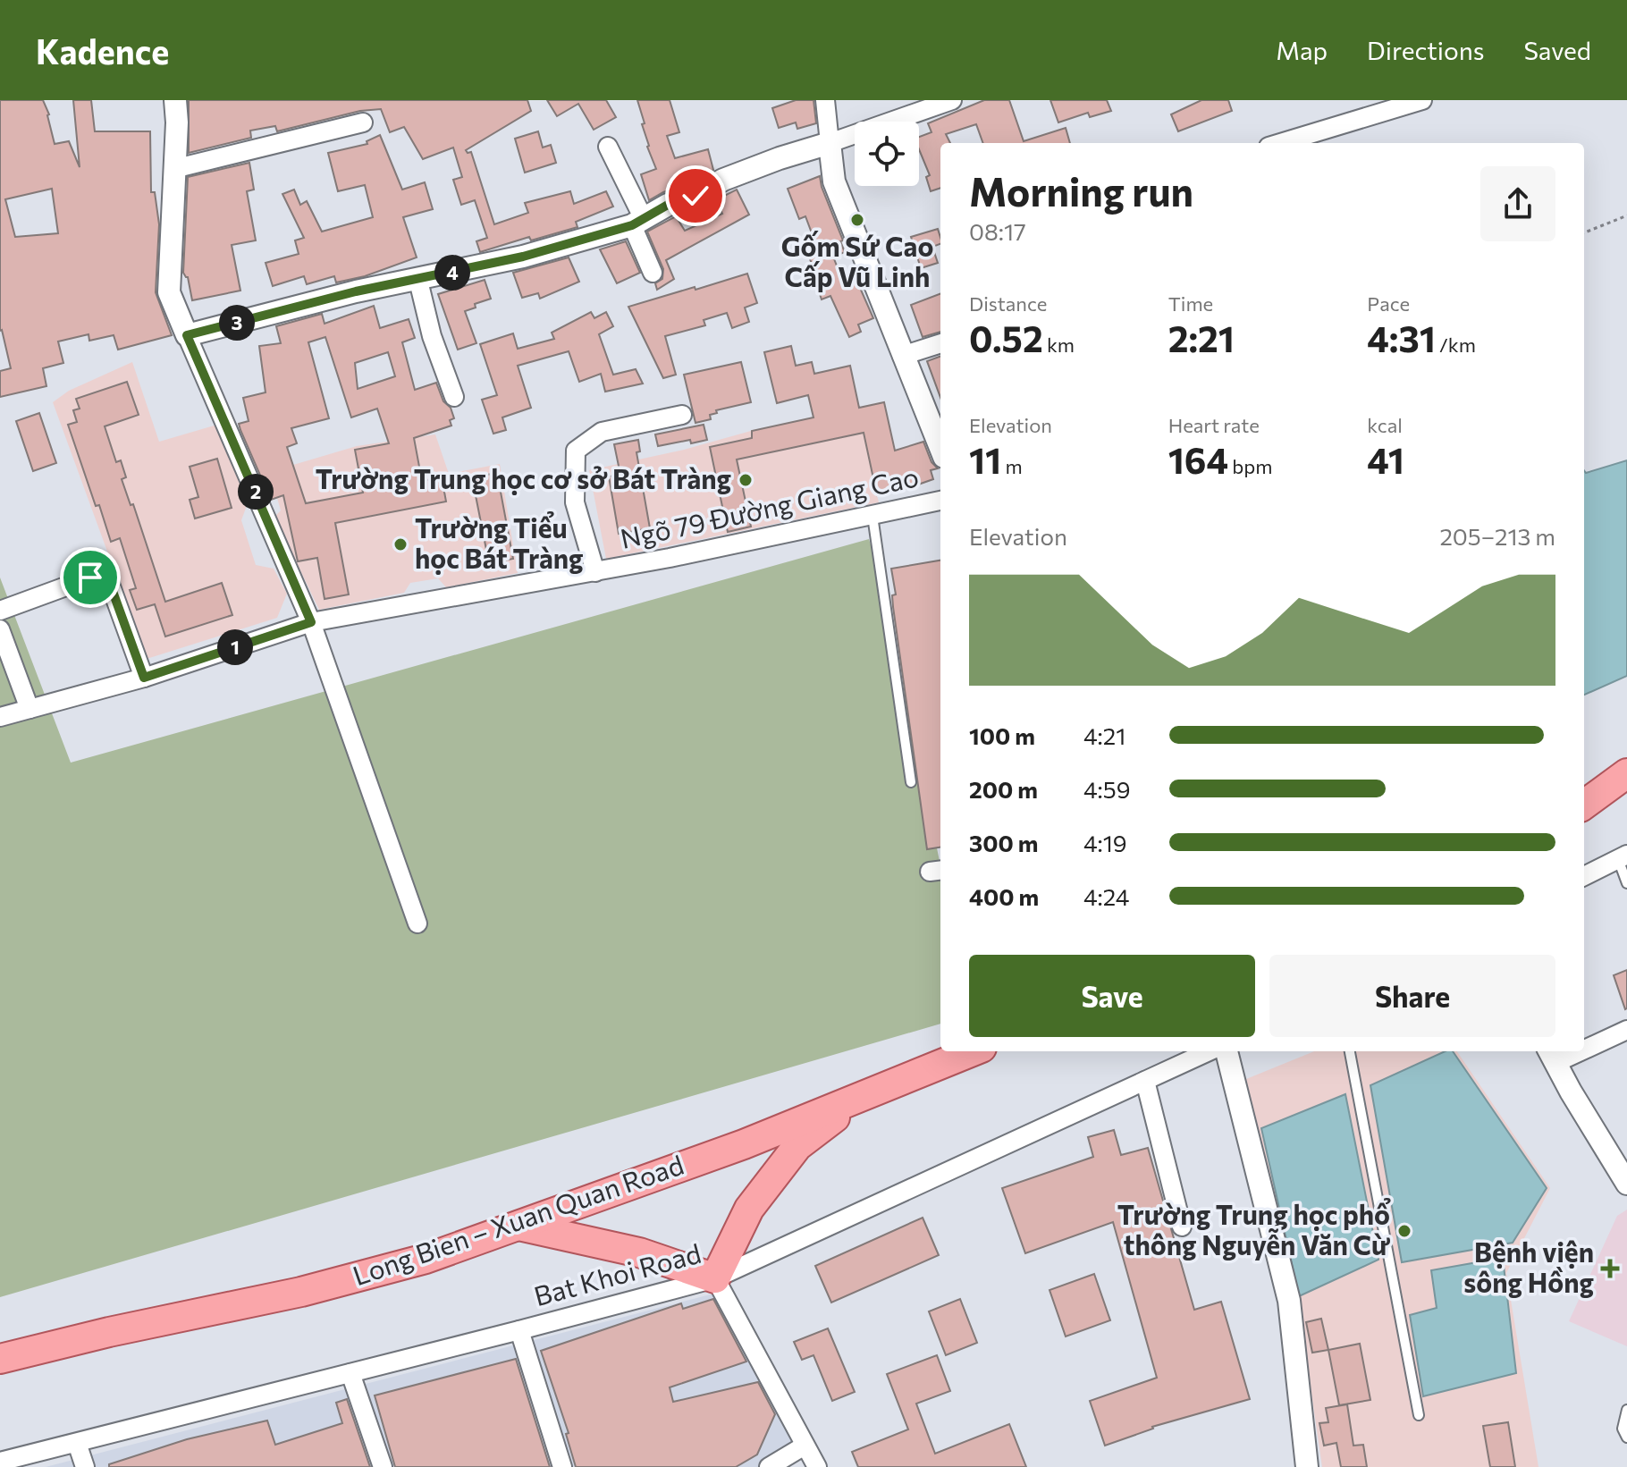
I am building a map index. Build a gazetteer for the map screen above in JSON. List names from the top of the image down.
{
  "streets": {
    "main road": ["Long Bien – Xuan Quan Road"],
    "street": ["Ngõ 79 Đường Giang Cao", "Bat Khoi Road"]
  },
  "places": {
    "other": [
      "Gốm Sứ Cao Cấp Vũ Linh",
      "Trường Trung học cơ sở Bát Tràng",
      "Trường Tiểu học Bát Tràng",
      "Trường Trung học phổ thông Nguyễn Văn Cừ"
    ],
    "health": ["Bệnh viện sông Hồng"]
  },
  "page": {
    "header": "Kadence",
    "nav": ["Map", "Directions", "Saved"],
    "heading": ["Morning run", "08:17"],
    "pins": [
      "4",
      "3",
      "2",
      "1"
    ],
    "stats": [
      ["Distance", "0.52 km"],
      ["Time", "2:21"],
      ["Pace", "4:31 /km"],
      ["Elevation", "11 m"],
      ["Heart rate", "164 bpm"],
      ["kcal", "41"]
    ],
    "chart": ["Elevation", "205–213 m"],
    "list": [
      {
        "name": "100 m",
        "note": "4:21"
      },
      {
        "name": "200 m",
        "note": "4:59"
      },
      {
        "name": "300 m",
        "note": "4:19"
      },
      {
        "name": "400 m",
        "note": "4:24"
      }
    ],
    "buttons": ["Save", "Share"]
  }
}
